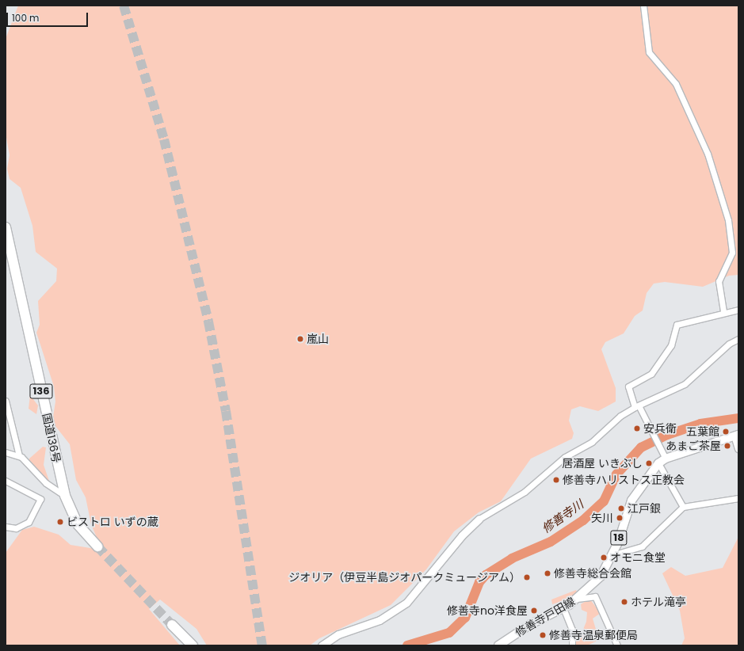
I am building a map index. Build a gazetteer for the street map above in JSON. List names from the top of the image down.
{
  "streets": {
    "highway": ["136", "国道136号"],
    "main road": ["18", "修善寺戸田線"]
  },
  "water": ["修善寺川"],
  "places": [
    "嵐山",
    "安兵衛",
    "五葉館",
    "あまご茶屋",
    "居酒屋 いきぶし",
    "修善寺ハリストス正教会",
    "江戸銀",
    "矢川",
    "ビストロ いずの蔵",
    "オモニ食堂",
    "修善寺総合会館",
    "ジオリア（伊豆半島ジオパークミュージアム）",
    "ホテル滝亭",
    "修善寺no洋食屋",
    "修善寺温泉郵便局"
  ],
  "scale_bar": "100 m"
}
